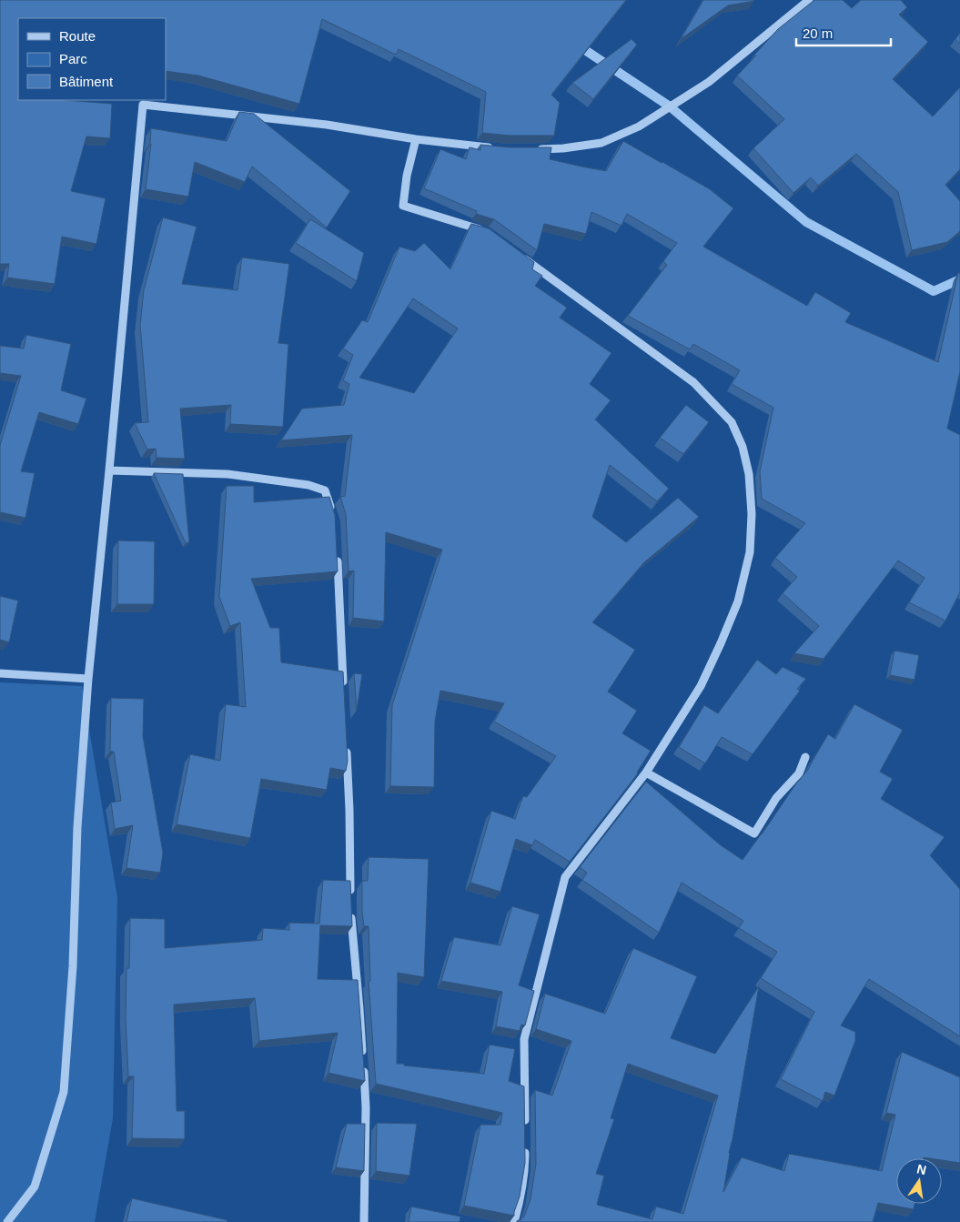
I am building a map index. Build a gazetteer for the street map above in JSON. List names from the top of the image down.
{
  "legend": ["Route", "Parc", "Bâtiment"],
  "scale_bar": "20 m",
  "north": "top"
}
